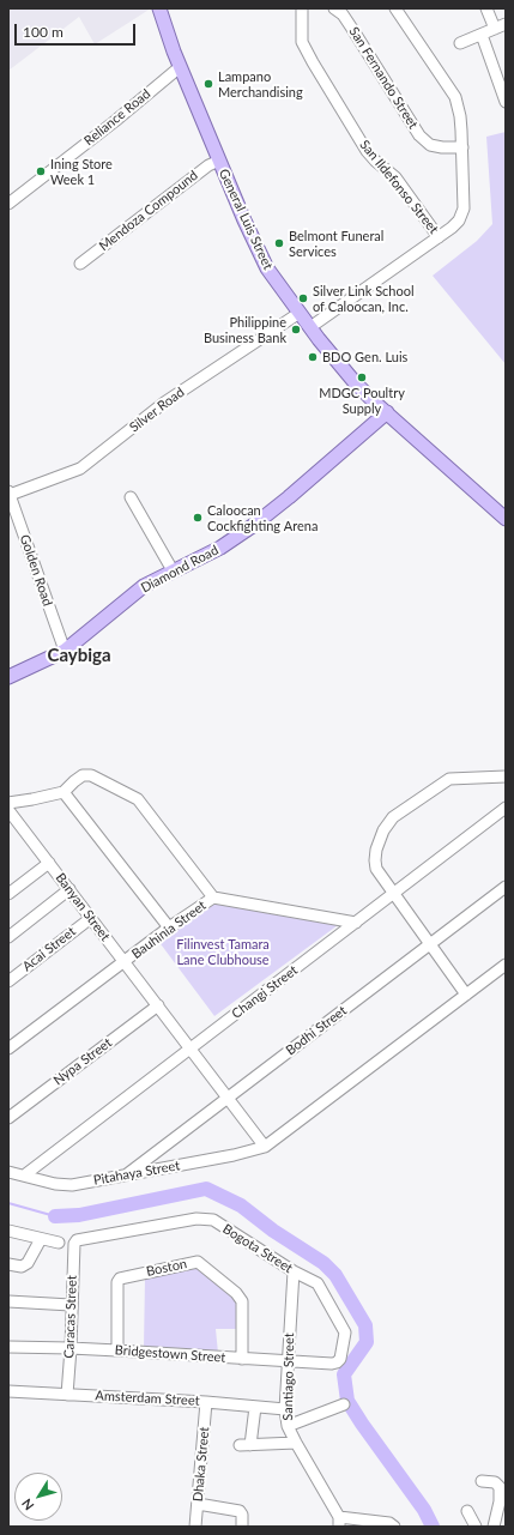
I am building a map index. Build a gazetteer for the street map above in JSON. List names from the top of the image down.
{
  "streets": {
    "main road": ["General Luis Street", "Diamond Road"],
    "street": [
      "San Fernando Street",
      "Reliance Road",
      "San Ildefonso Street",
      "Mendoza Compound",
      "Silver Road",
      "Golden Road",
      "Banyan Street",
      "Bauhinia Street",
      "Acai Street",
      "Changi Street",
      "Bodhi Street",
      "Nypa Street",
      "Pitahaya Street",
      "Bogota Street",
      "Boston",
      "Caracas Street",
      "Bridgestown Street",
      "Santiago Street",
      "Amsterdam Street",
      "Dhaka Street"
    ]
  },
  "crossings": [
    ["San Fernando Street", "San Ildefonso Street"],
    ["Reliance Road", "General Luis Street"],
    ["Mendoza Compound", "General Luis Street"],
    ["General Luis Street", "Silver Road"],
    ["General Luis Street", "Diamond Road"],
    ["Silver Road", "Golden Road"],
    ["Diamond Road", "Golden Road"],
    ["Banyan Street", "Bauhinia Street"],
    ["Banyan Street", "Acai Street"],
    ["Banyan Street", "Changi Street"],
    ["Banyan Street", "Bodhi Street"],
    ["Banyan Street", "Nypa Street"],
    ["Banyan Street", "Pitahaya Street"],
    ["Bauhinia Street", "Changi Street"],
    ["Changi Street", "Pitahaya Street"],
    ["Bodhi Street", "Pitahaya Street"],
    ["Bogota Street", "Caracas Street"],
    ["Bogota Street", "Bridgestown Street"],
    ["Bogota Street", "Santiago Street"],
    ["Boston", "Bridgestown Street"],
    ["Caracas Street", "Bridgestown Street"],
    ["Caracas Street", "Amsterdam Street"],
    ["Bridgestown Street", "Santiago Street"],
    ["Santiago Street", "Amsterdam Street"],
    ["Amsterdam Street", "Dhaka Street"]
  ],
  "districts": ["Caybiga"],
  "parks": ["Filinvest Tamara Lane Clubhouse"],
  "places": [
    "Lampano Merchandising",
    "Ining Store Week 1",
    "Belmont Funeral Services",
    "Silver Link School of Caloocan, Inc.",
    "Philippine Business Bank",
    "BDO Gen. Luis",
    "MDGC Poultry Supply",
    "Caloocan Cockfighting Arena"
  ],
  "scale_bar": "100 m",
  "north": "bottom left"
}
